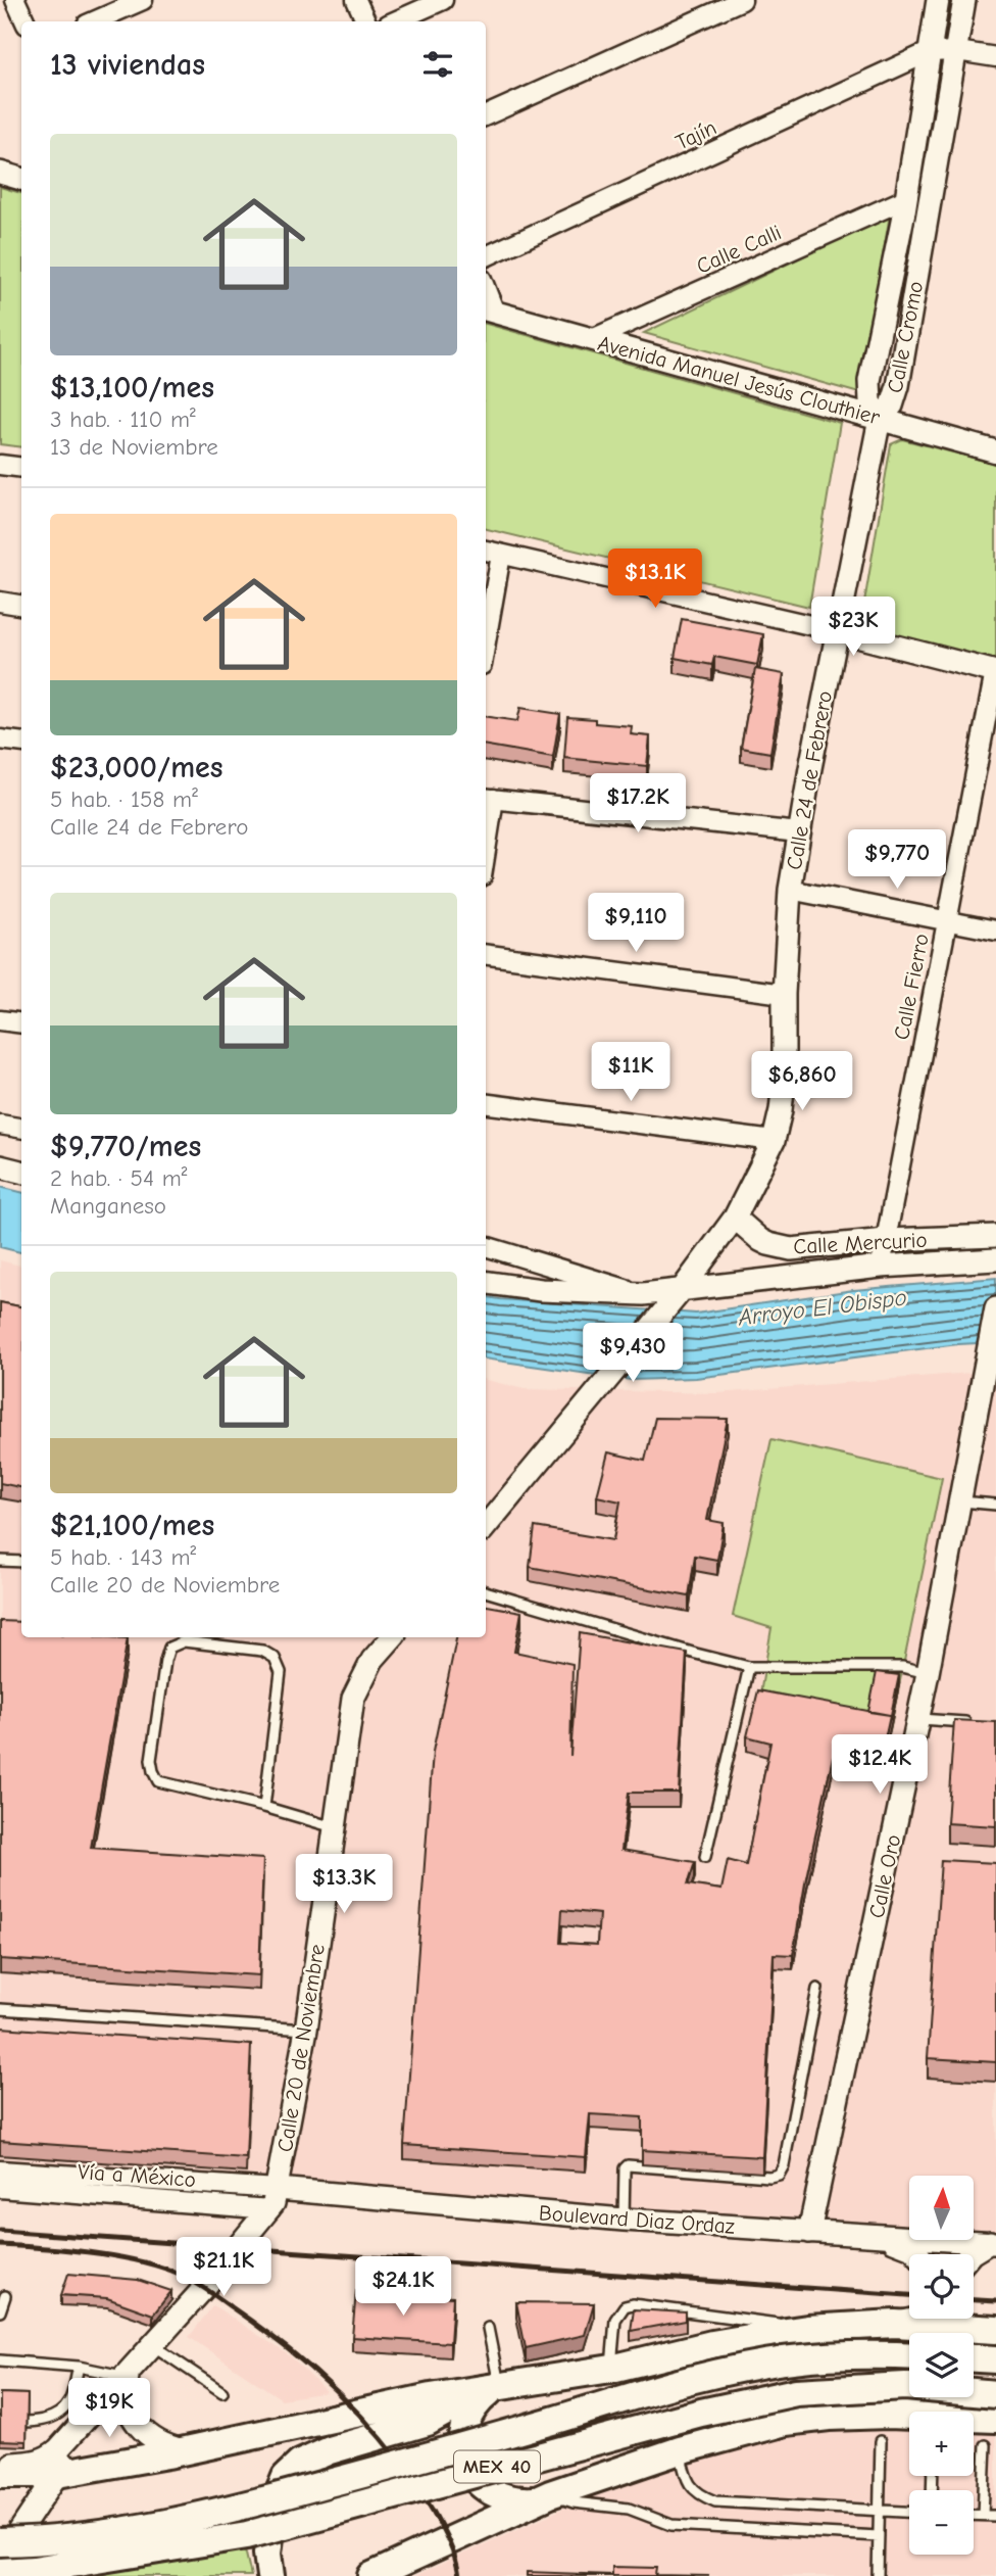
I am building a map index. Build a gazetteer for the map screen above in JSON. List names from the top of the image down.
{
  "streets": {
    "main road": ["MEX 40"],
    "street": [
      "Tajín",
      "Calle Calli",
      "Calle Cromo",
      "Avenida Manuel Jesús Clouthier",
      "Calle 24 de Febrero",
      "Calle Fierro",
      "Calle Mercurio",
      "Calle Oro",
      "Calle 20 de Noviembre",
      "Vía a México",
      "Boulevard Diaz Ordaz"
    ]
  },
  "crossings": [
    ["Tajín", "Calle Cromo"],
    ["Calle Calli", "Calle Cromo"],
    ["Calle Calli", "Avenida Manuel Jesús Clouthier"],
    ["Calle Cromo", "Avenida Manuel Jesús Clouthier"],
    ["Calle Cromo", "Calle 24 de Febrero"],
    ["Avenida Manuel Jesús Clouthier", "Calle 24 de Febrero"],
    ["Calle Fierro", "Calle Mercurio"],
    ["Calle Oro", "Boulevard Diaz Ordaz"],
    ["Calle 20 de Noviembre", "Vía a México"],
    ["Calle 20 de Noviembre", "Boulevard Diaz Ordaz"]
  ],
  "water": ["Arroyo El Obispo"],
  "north": "top",
  "page": {
    "heading": "13 viviendas",
    "list": [
      {
        "name": "$13,100/mes",
        "note": "3 hab. · 110 m² · 13 de Noviembre"
      },
      {
        "name": "$23,000/mes",
        "note": "5 hab. · 158 m² · Calle 24 de Febrero"
      },
      {
        "name": "$9,770/mes",
        "note": "2 hab. · 54 m² · Manganeso"
      },
      {
        "name": "$21,100/mes",
        "note": "5 hab. · 143 m² · Calle 20 de Noviembre"
      }
    ],
    "price": [
      "$13.1K",
      "$23K",
      "$17.2K",
      "$9,770",
      "$9,110",
      "$11K",
      "$6,860",
      "$9,430",
      "$12.4K",
      "$13.3K",
      "$21.1K",
      "$24.1K",
      "$19K"
    ],
    "map_buttons": ["+", "−"]
  }
}
